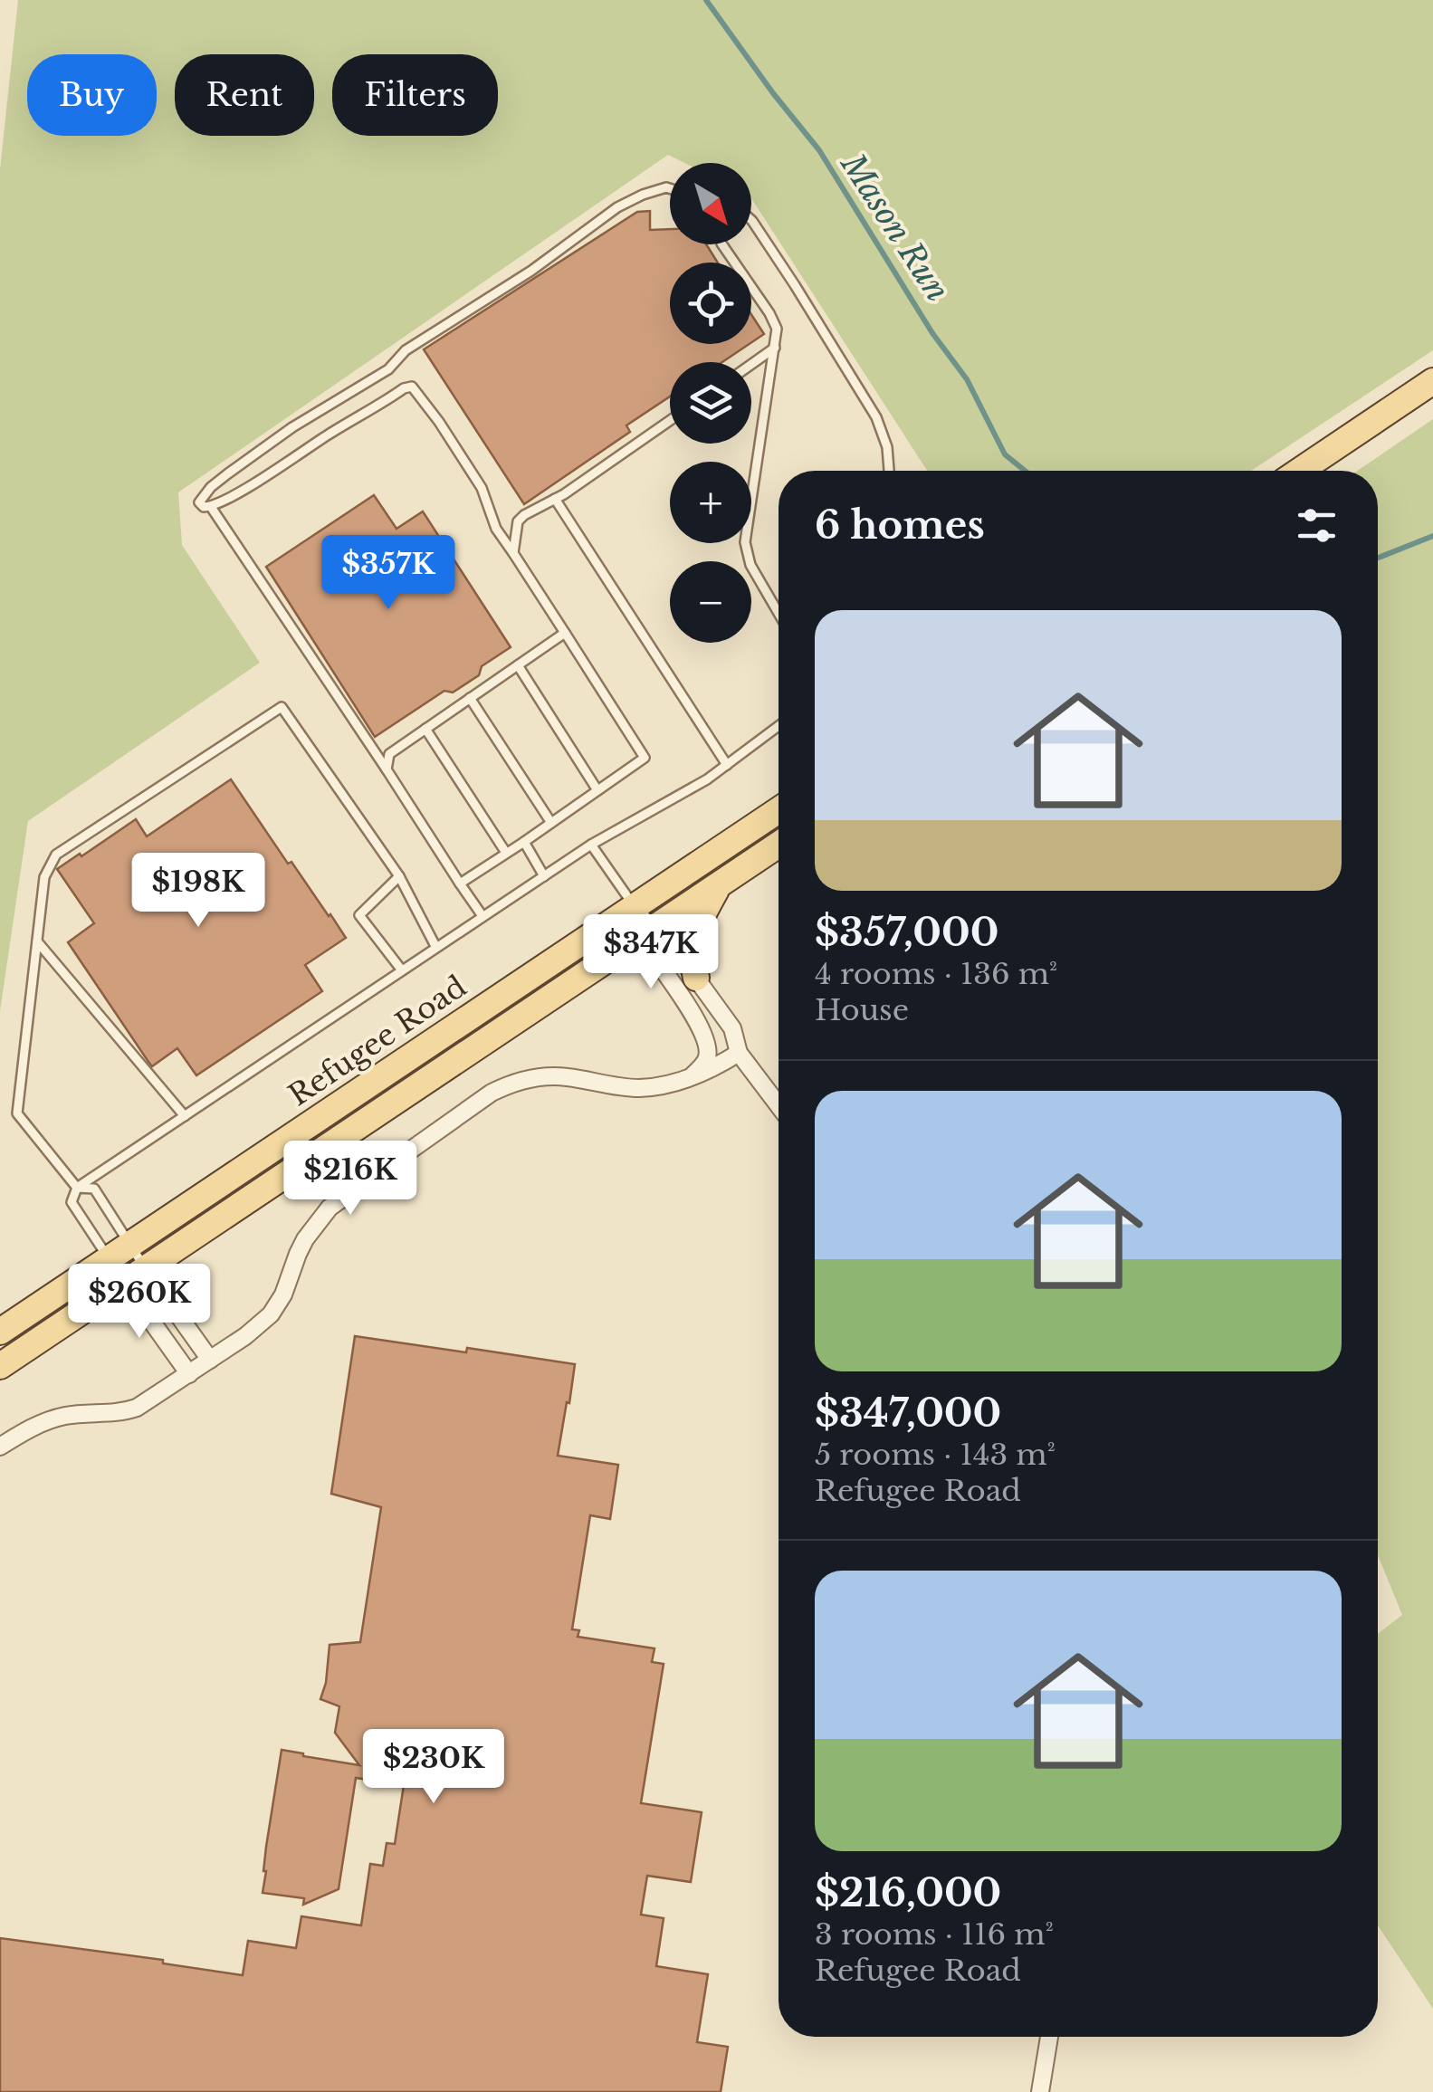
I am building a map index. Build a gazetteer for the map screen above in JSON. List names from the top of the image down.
{
  "streets": {
    "main road": ["Refugee Road"]
  },
  "water": ["Mason Run"],
  "north": "bottom right",
  "page": {
    "chip": ["Buy", "Rent", "Filters"],
    "map_buttons": ["+", "−"],
    "heading": "6 homes",
    "price": [
      "$357K",
      "$198K",
      "$347K",
      "$216K",
      "$260K",
      "$230K"
    ],
    "list": [
      {
        "name": "$357,000",
        "note": "4 rooms · 136 m² · House"
      },
      {
        "name": "$347,000",
        "note": "5 rooms · 143 m² · Refugee Road"
      },
      {
        "name": "$216,000",
        "note": "3 rooms · 116 m² · Refugee Road"
      }
    ]
  }
}
